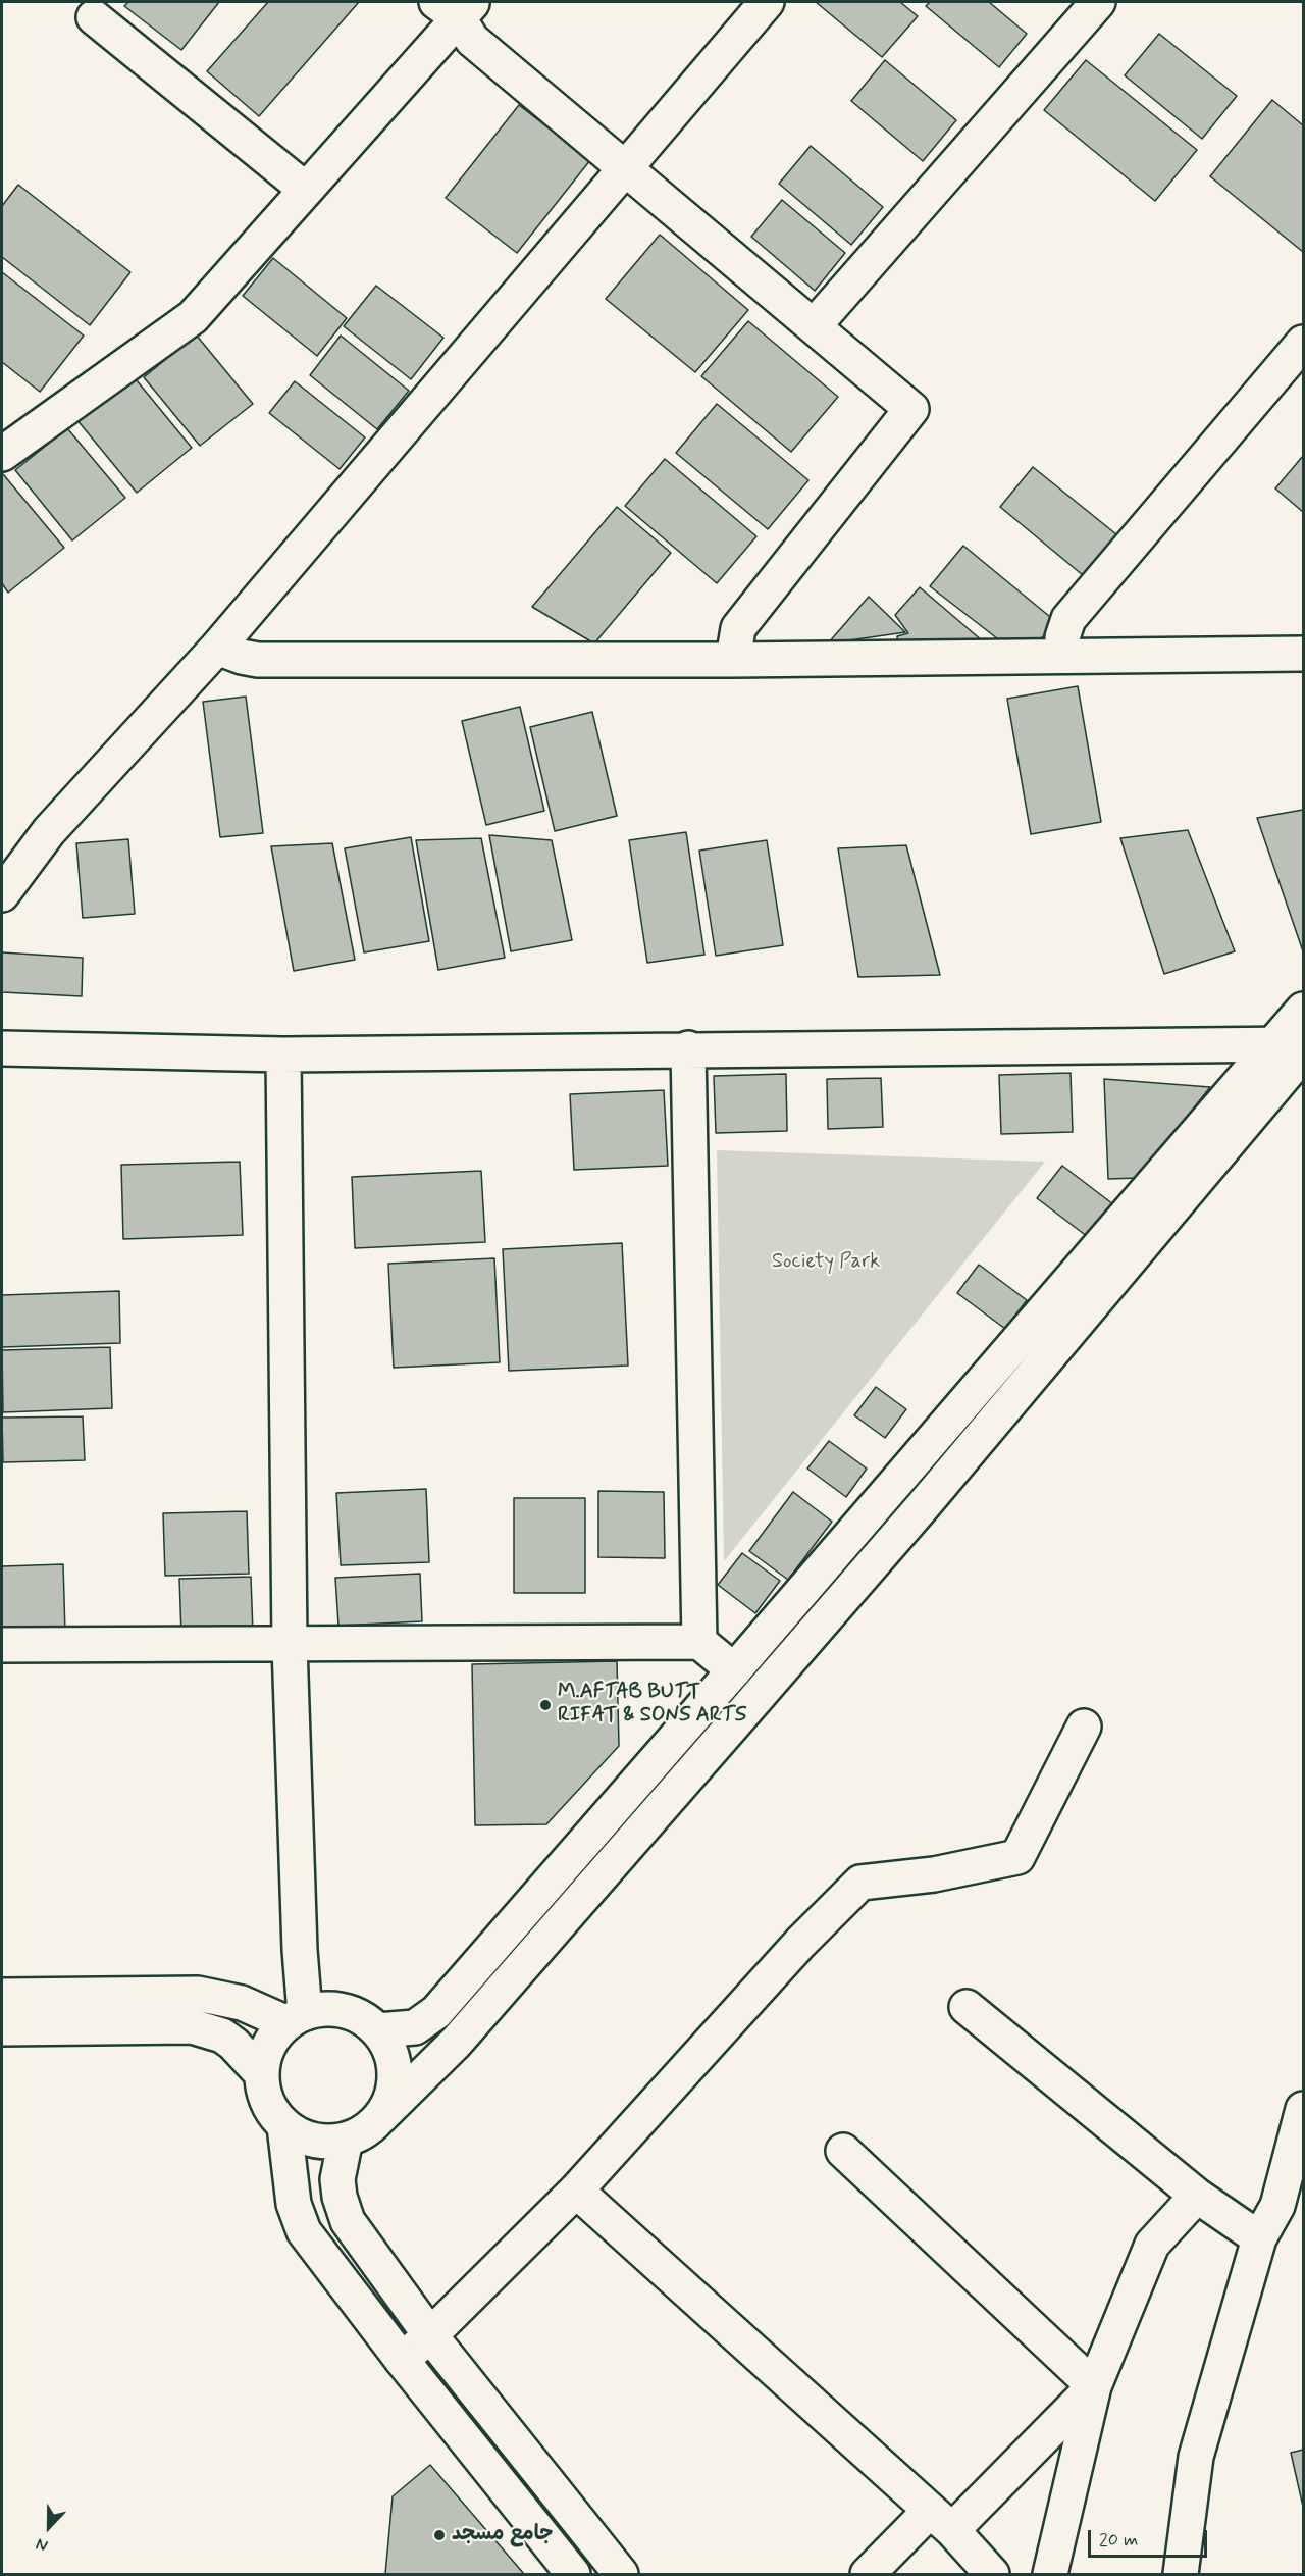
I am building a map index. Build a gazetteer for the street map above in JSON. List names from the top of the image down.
{
  "parks": ["Society Park"],
  "places": ["M.AFTAB BUTT RIFAT & SONS ARTS", "جامع مسجد"],
  "scale_bar": "20 m",
  "north": "bottom"
}
